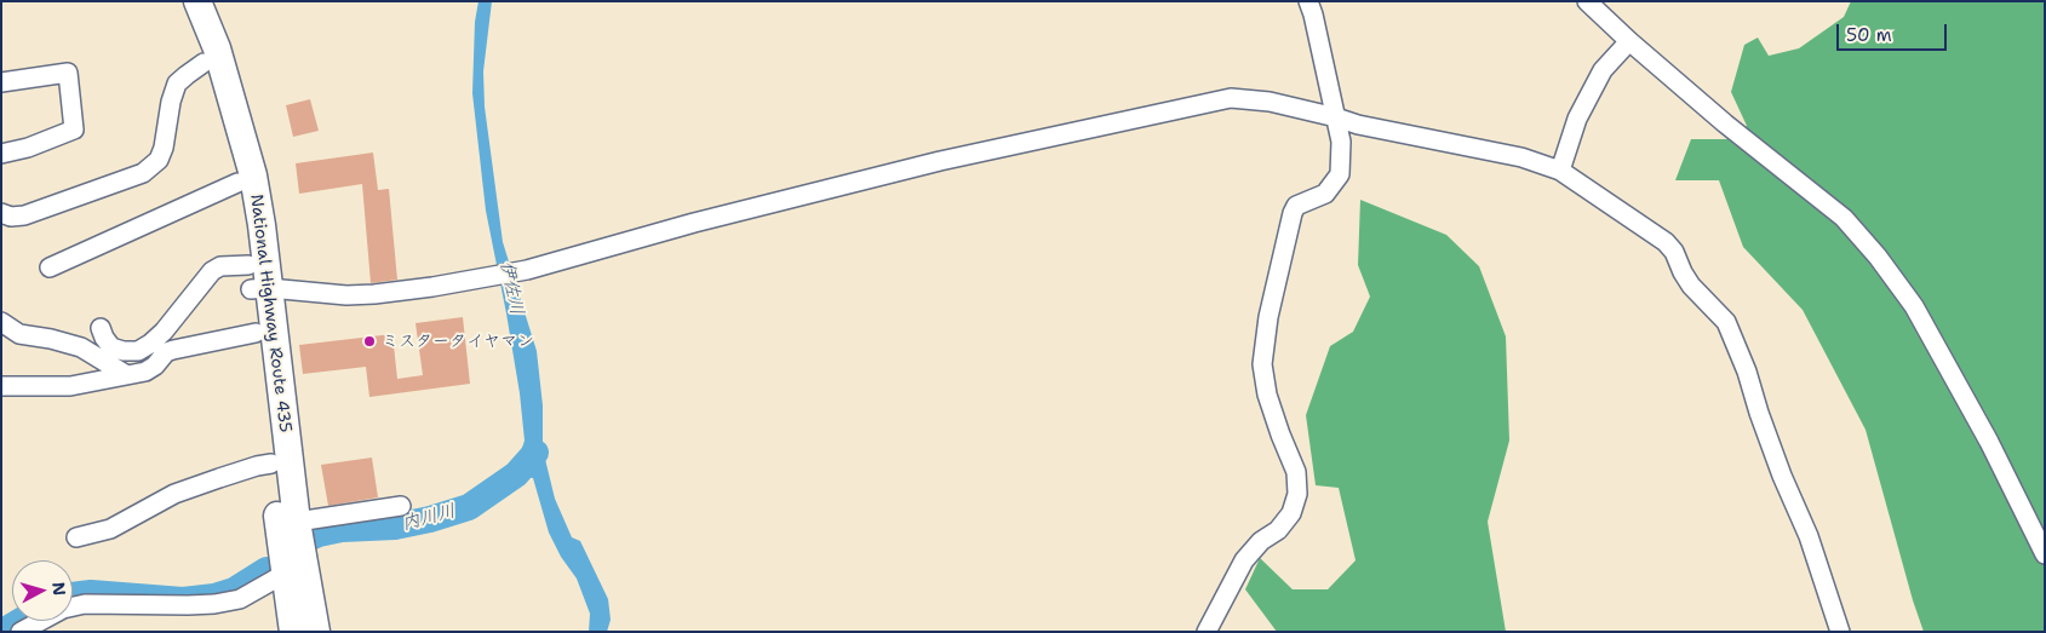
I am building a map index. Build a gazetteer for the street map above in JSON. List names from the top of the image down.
{
  "streets": {
    "highway": ["National Highway Route 435"]
  },
  "water": ["伊佐川", "内川川"],
  "places": ["ミスタータイヤマン"],
  "scale_bar": "50 m",
  "north": "right"
}
